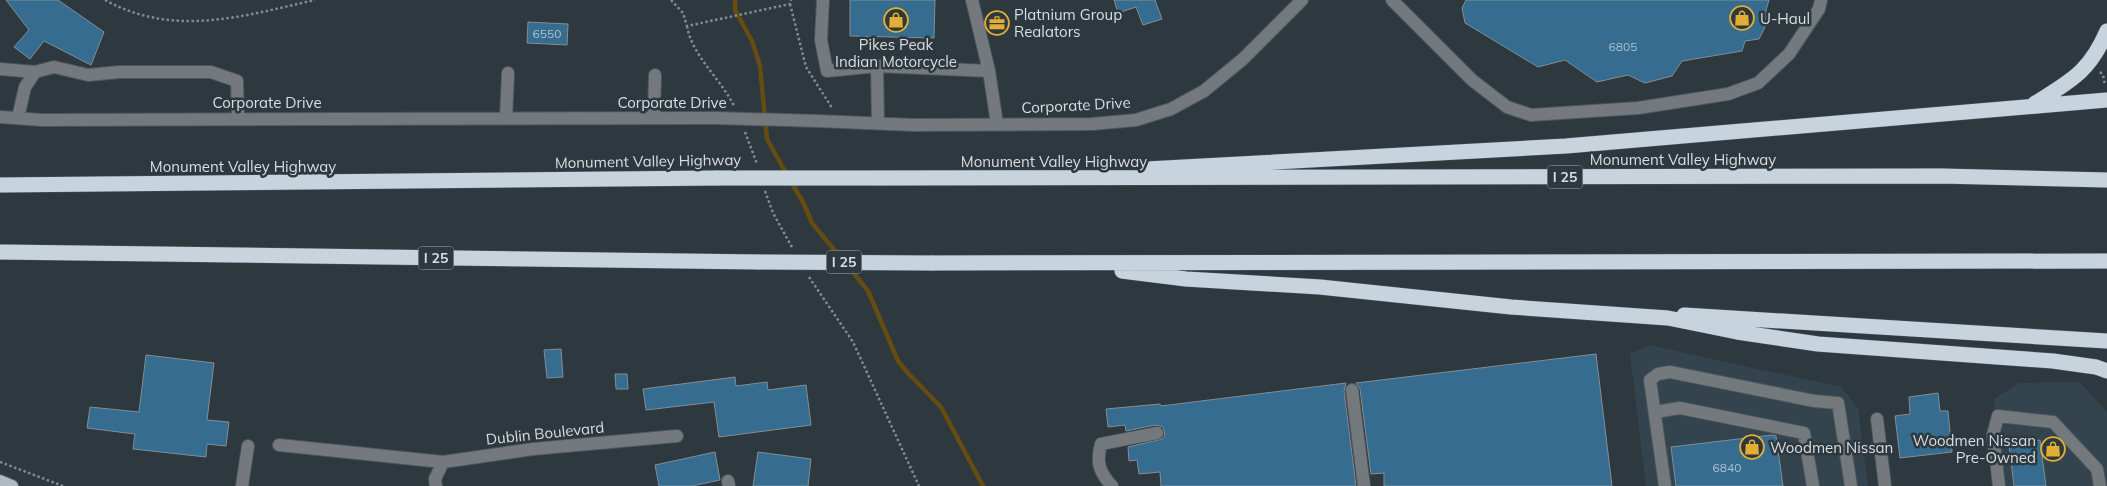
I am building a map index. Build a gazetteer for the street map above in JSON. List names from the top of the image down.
{
  "streets": {
    "highway": ["Monument Valley Highway", "I 25"],
    "street": ["Corporate Drive", "Dublin Boulevard"]
  },
  "places": {
    "shop": [
      "U-Haul",
      "Pikes Peak Indian Motorcycle",
      "Woodmen Nissan",
      "Woodmen Nissan Pre-Owned"
    ],
    "office": ["Platnium Group Realators"]
  },
  "house_numbers": ["6550", "6805", "6840"]
}
